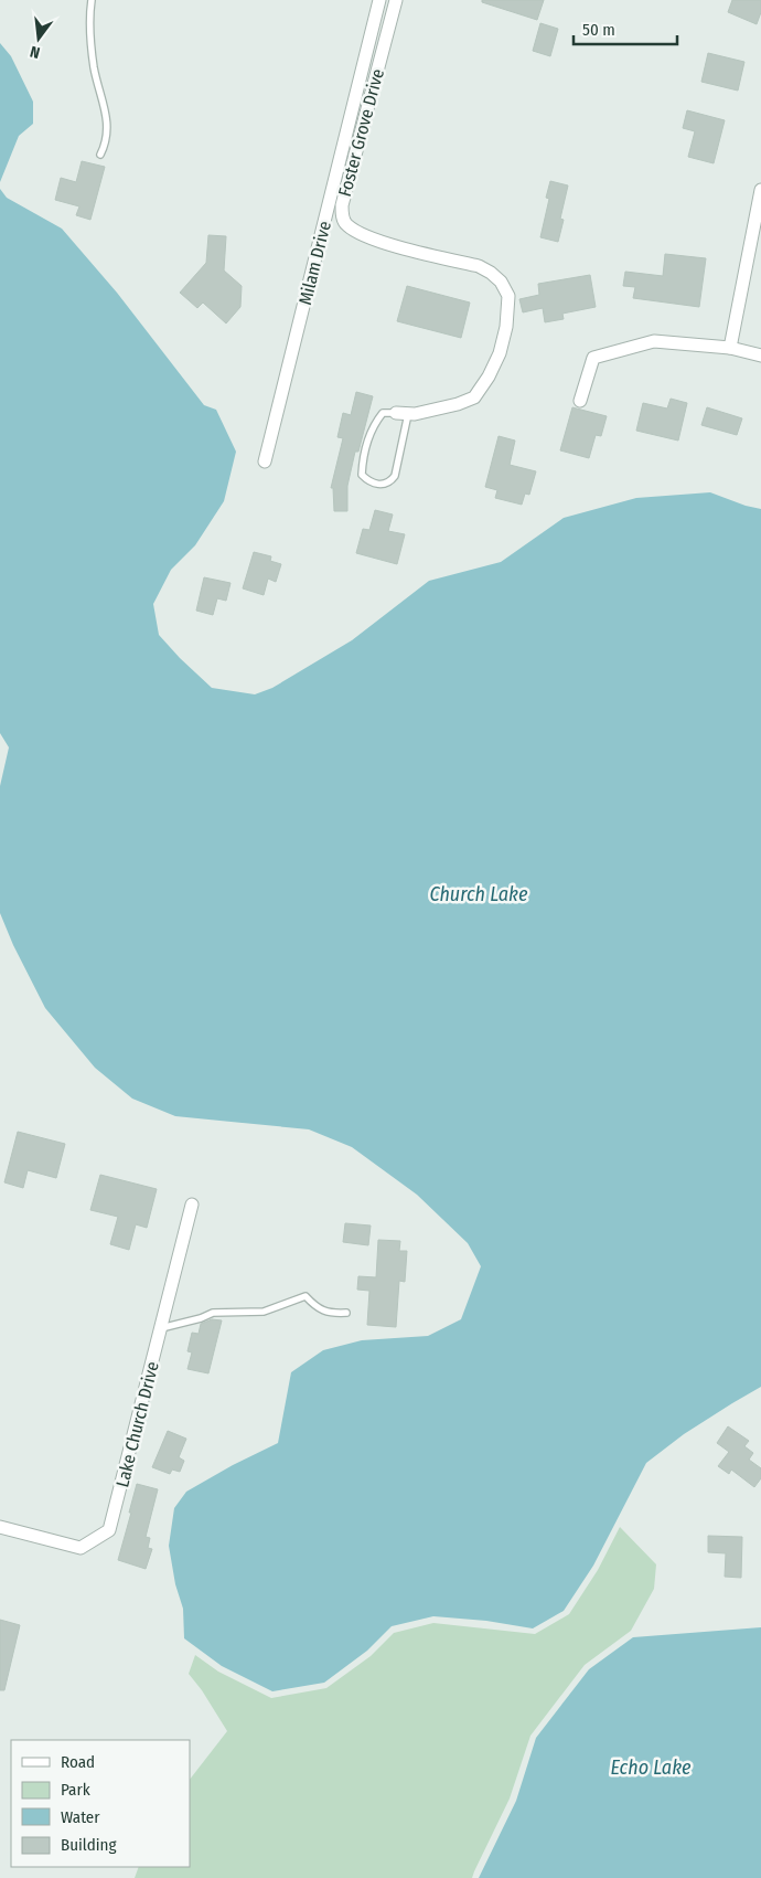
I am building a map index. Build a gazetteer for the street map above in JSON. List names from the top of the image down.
{
  "streets": {
    "street": ["Foster Grove Drive", "Milam Drive", "Lake Church Drive"]
  },
  "water": ["Church Lake", "Echo Lake"],
  "legend": [
    "Road",
    "Park",
    "Water",
    "Building"
  ],
  "scale_bar": "50 m",
  "north": "bottom"
}
